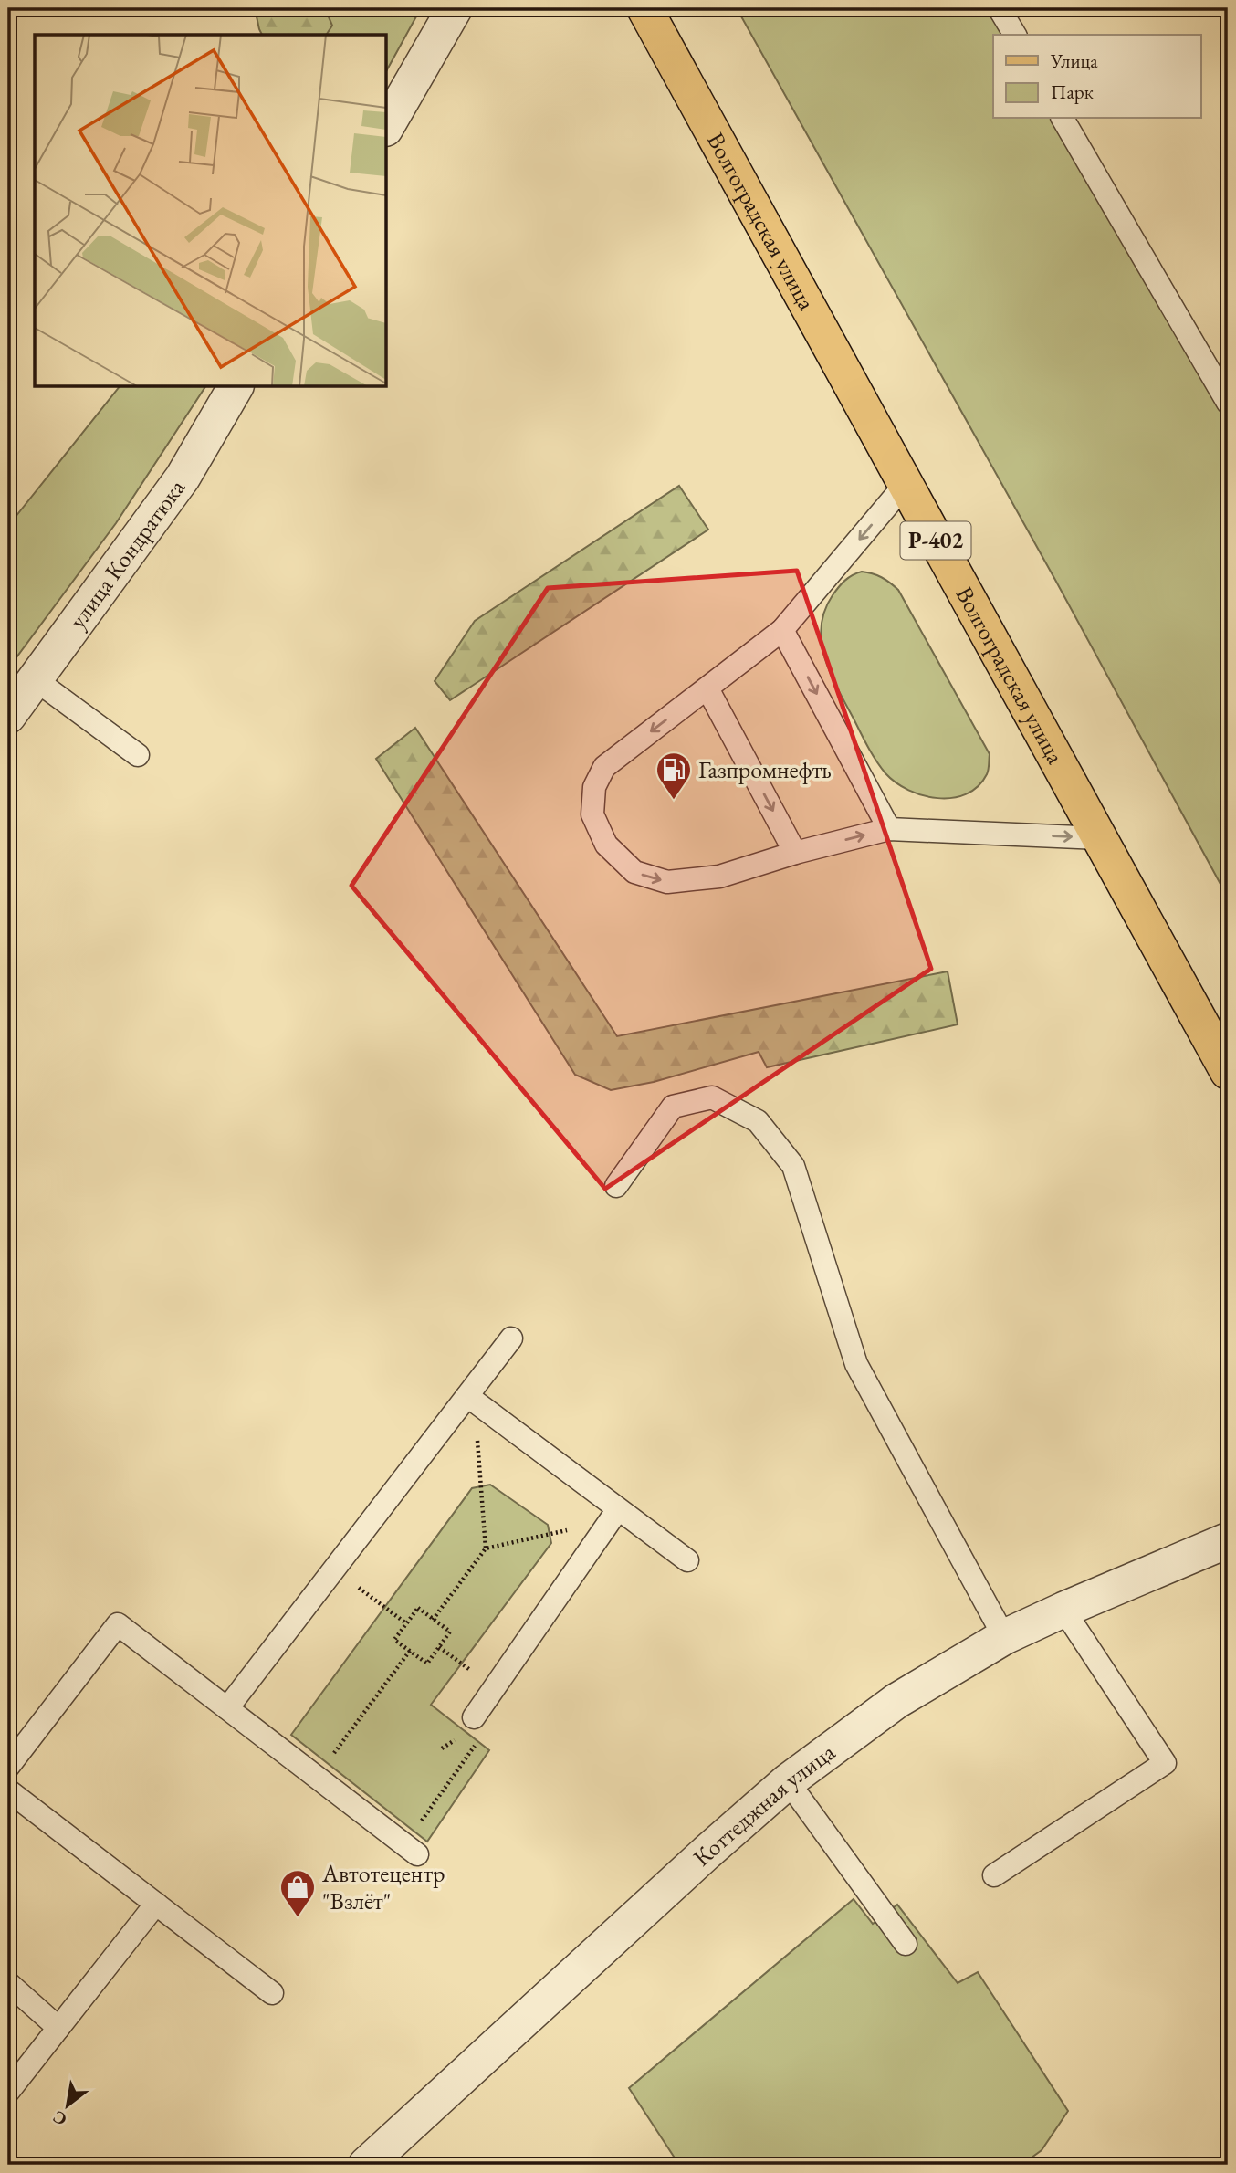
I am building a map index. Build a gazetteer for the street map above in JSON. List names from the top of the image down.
{
  "streets": {
    "main road": ["Волгоградская улица", "Р-402"],
    "street": ["улица Кондратюка", "Коттеджная улица"]
  },
  "places": {
    "fuel station": ["Газпромнефть"],
    "shop": ["Автотецентр \"Взлёт\""]
  },
  "legend": ["Улица", "Парк"],
  "north": "bottom left"
}
